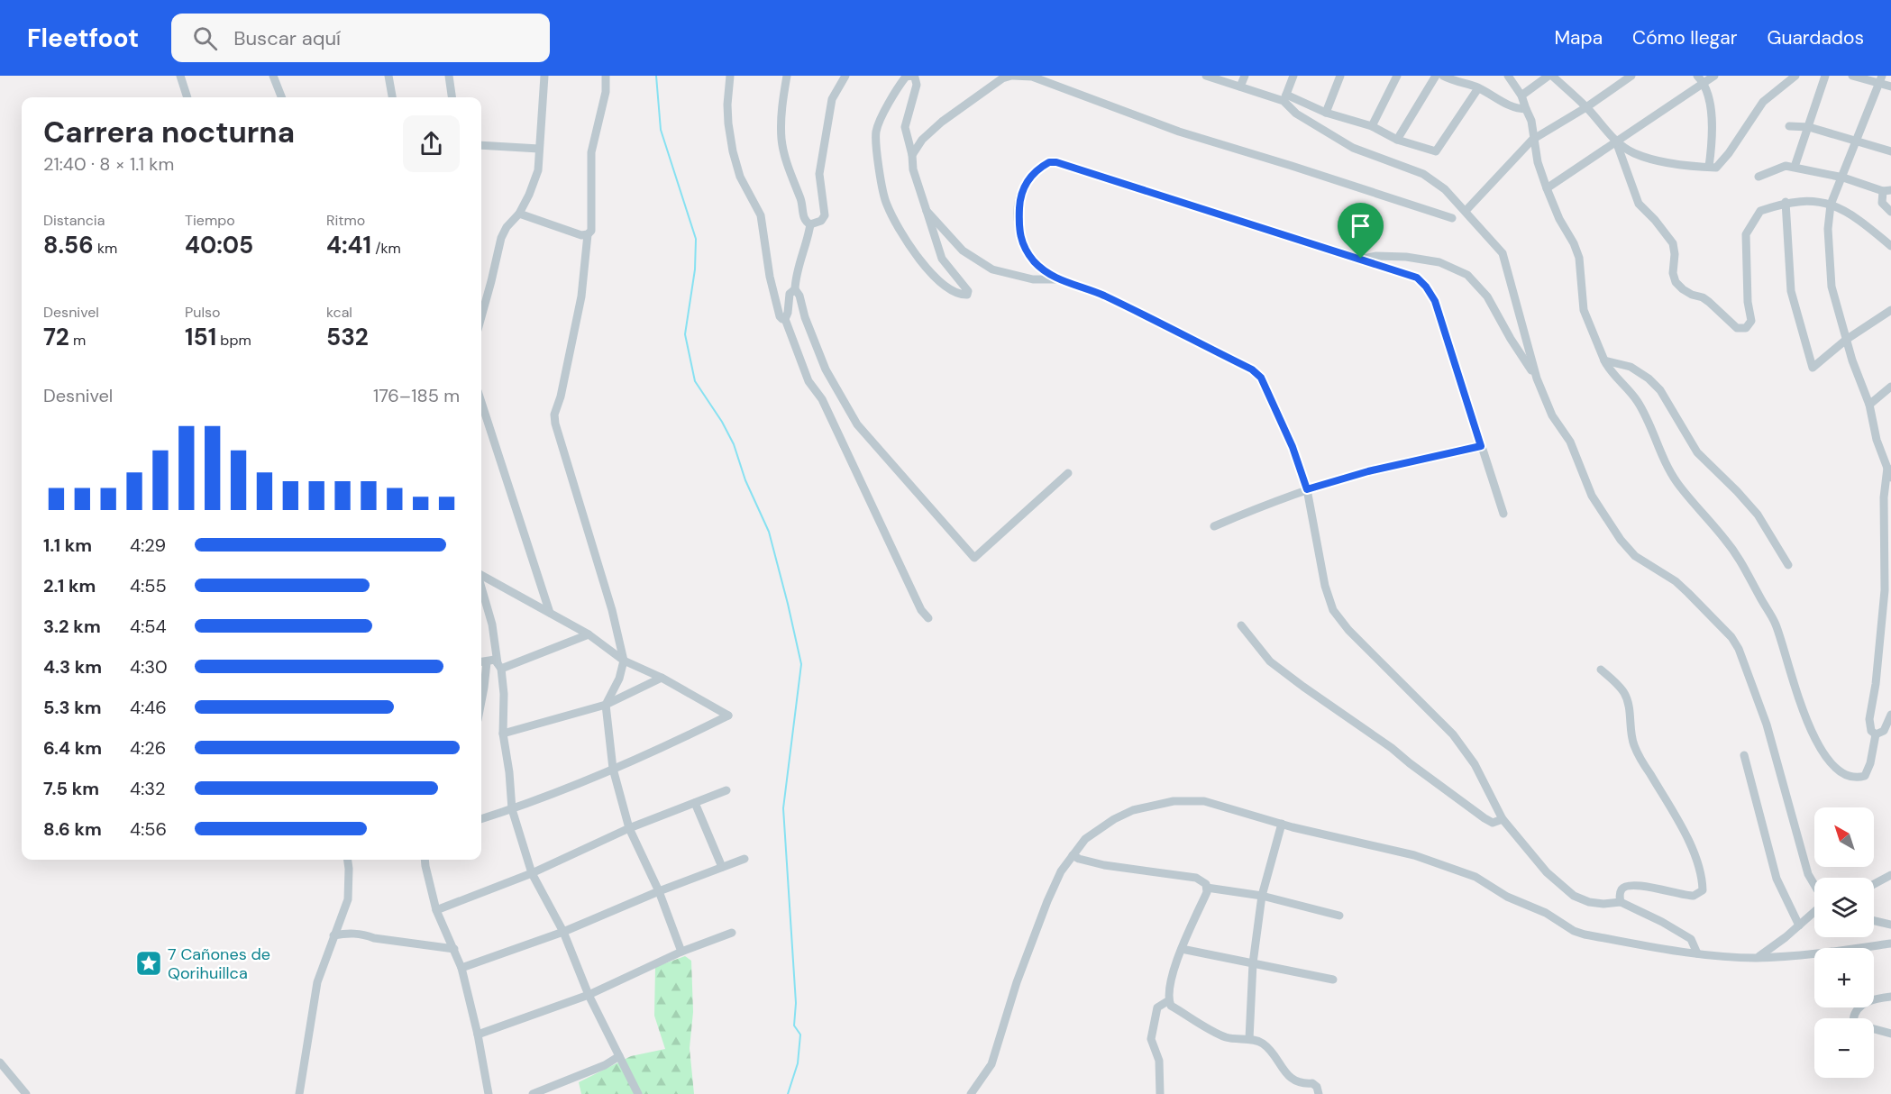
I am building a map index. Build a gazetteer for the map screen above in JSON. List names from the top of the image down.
{
  "places": {
    "place": ["7 Cañones de Qorihuillca"]
  },
  "north": "top left",
  "page": {
    "header": "Fleetfoot",
    "search": "Buscar aquí",
    "nav": ["Mapa", "Cómo llegar", "Guardados"],
    "heading": ["Carrera nocturna", "21:40 · 8 × 1.1 km"],
    "stats": [
      ["Distancia", "8.56 km"],
      ["Tiempo", "40:05"],
      ["Ritmo", "4:41 /km"],
      ["Desnivel", "72 m"],
      ["Pulso", "151 bpm"],
      ["kcal", "532"]
    ],
    "chart": ["Desnivel", "176–185 m"],
    "list": [
      {
        "name": "1.1 km",
        "note": "4:29"
      },
      {
        "name": "2.1 km",
        "note": "4:55"
      },
      {
        "name": "3.2 km",
        "note": "4:54"
      },
      {
        "name": "4.3 km",
        "note": "4:30"
      },
      {
        "name": "5.3 km",
        "note": "4:46"
      },
      {
        "name": "6.4 km",
        "note": "4:26"
      },
      {
        "name": "7.5 km",
        "note": "4:32"
      },
      {
        "name": "8.6 km",
        "note": "4:56"
      }
    ],
    "map_buttons": ["+", "−"]
  }
}
